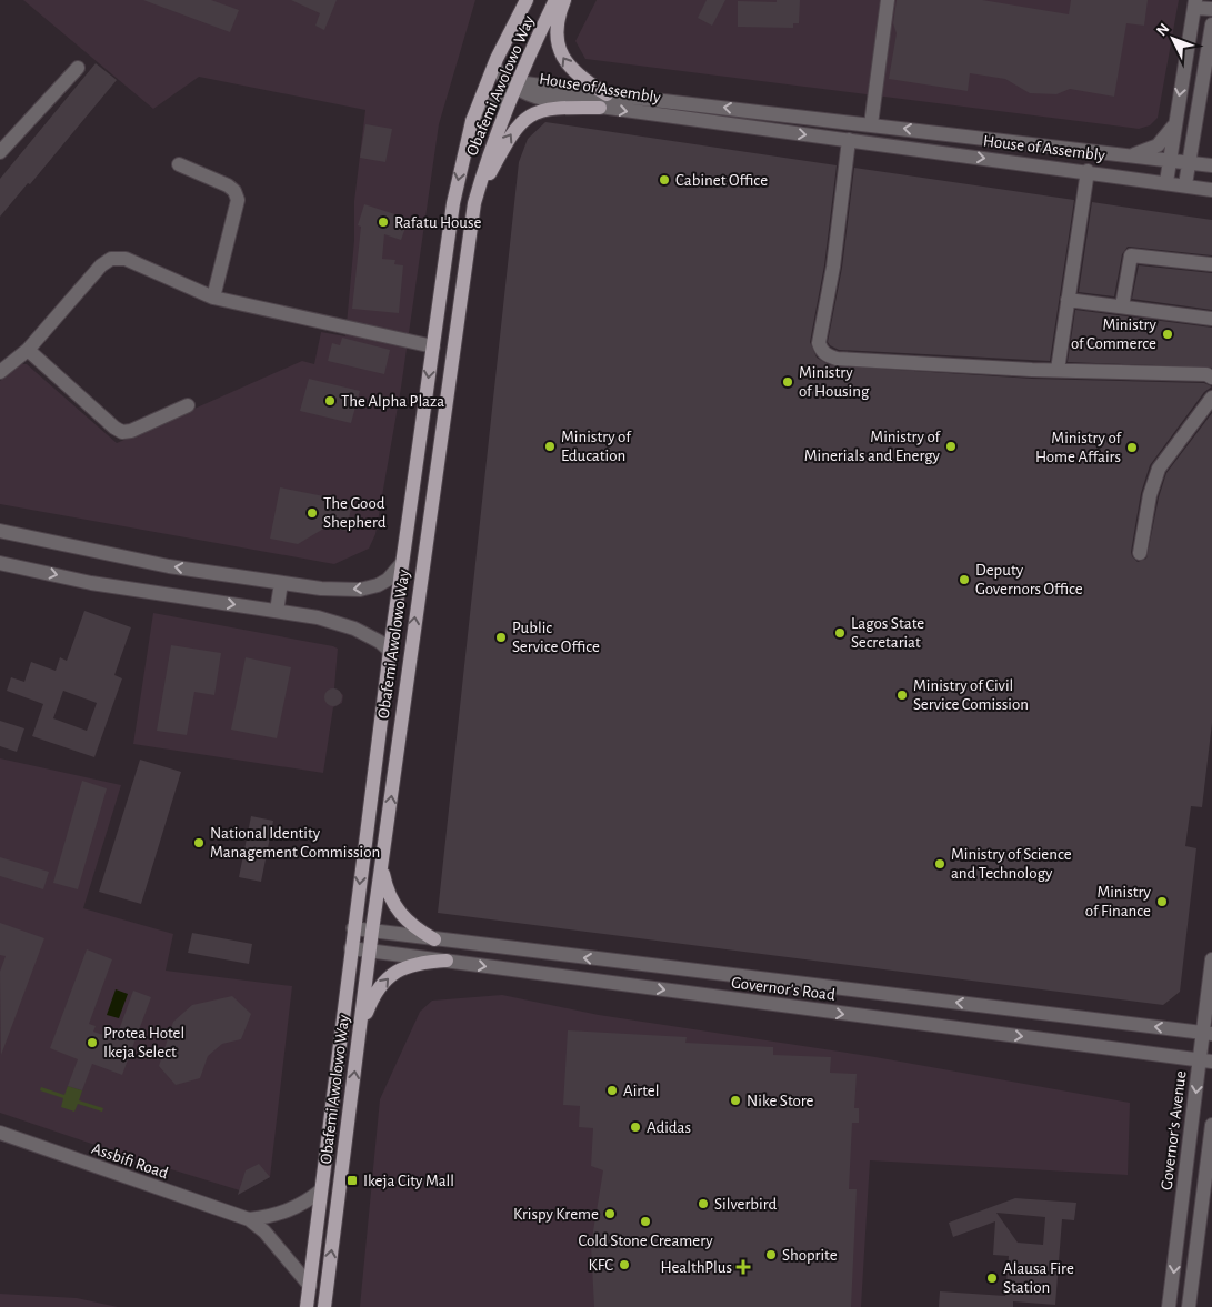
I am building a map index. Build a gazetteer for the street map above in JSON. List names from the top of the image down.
{
  "streets": {
    "main road": ["Obafemi Awolowo Way"],
    "street": [
      "House of Assembly",
      "Governor's Road",
      "Governor's Avenue",
      "Assbifi Road"
    ]
  },
  "crossings": [
    ["Obafemi Awolowo Way", "House of Assembly"],
    ["Obafemi Awolowo Way", "Governor's Road"],
    ["Governor's Road", "Governor's Avenue"]
  ],
  "places": {
    "other": [
      "Cabinet Office",
      "Rafatu House",
      "Ministry of Commerce",
      "Ministry of Housing",
      "The Alpha Plaza",
      "Ministry of Education",
      "Ministry of Minerials and Energy",
      "Ministry of Home Affairs",
      "The Good Shepherd",
      "Deputy Governors Office",
      "Lagos State Secretariat",
      "Public Service Office",
      "Ministry of Civil Service Comission",
      "National Identity Management Commission",
      "Ministry of Science and Technology",
      "Ministry of Finance",
      "Protea Hotel Ikeja Select",
      "Airtel",
      "Nike Store",
      "Adidas",
      "Silverbird",
      "Krispy Kreme",
      "Cold Stone Creamery",
      "Shoprite",
      "KFC",
      "Alausa Fire Station"
    ],
    "transit": ["Ikeja City Mall"],
    "health": ["HealthPlus"]
  },
  "north": "top left"
}
